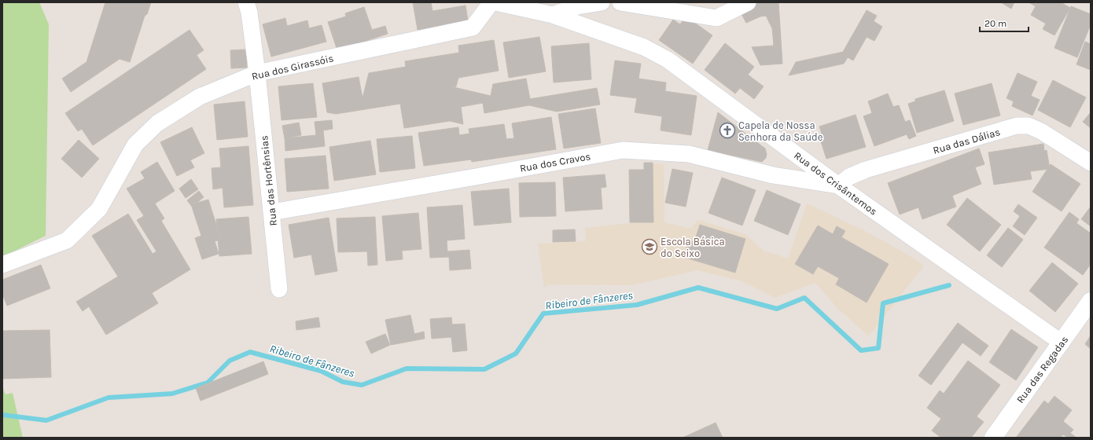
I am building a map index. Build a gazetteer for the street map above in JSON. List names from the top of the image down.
{
  "streets": {
    "street": [
      "Rua dos Girassóis",
      "Rua das Dálias",
      "Rua dos Cravos",
      "Rua das Hortênsias",
      "Rua dos Crisântemos",
      "Rua das Regadas"
    ]
  },
  "crossings": [
    ["Rua dos Girassóis", "Rua das Hortênsias"],
    ["Rua das Dálias", "Rua dos Cravos"],
    ["Rua das Dálias", "Rua dos Crisântemos"],
    ["Rua dos Cravos", "Rua das Hortênsias"],
    ["Rua dos Cravos", "Rua dos Crisântemos"],
    ["Rua dos Crisântemos", "Rua das Regadas"]
  ],
  "water": ["Ribeiro de Fânzeres"],
  "places": {
    "church": ["Capela de Nossa Senhora da Saúde"],
    "school or university": ["Escola Básica do Seixo"]
  },
  "scale_bar": "20 m"
}
